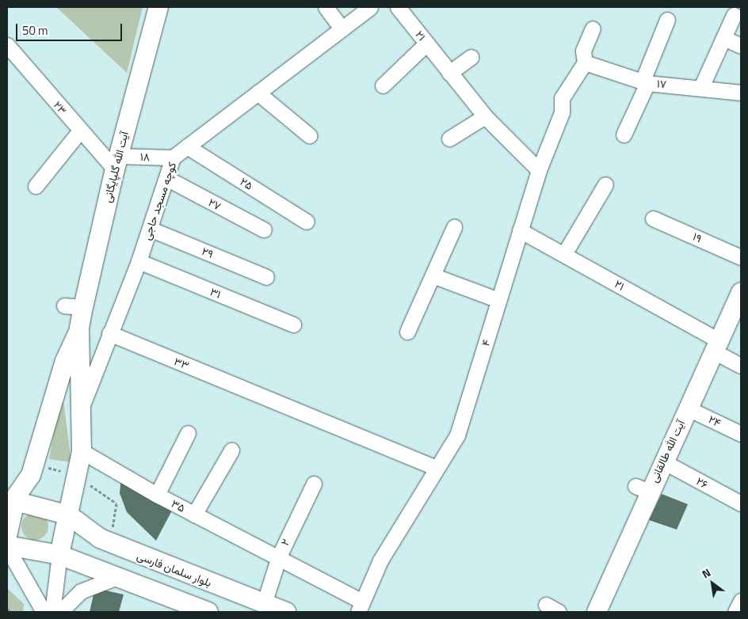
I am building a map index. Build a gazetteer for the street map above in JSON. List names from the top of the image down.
{
  "streets": {
    "main road": ["آیت الله گلپایگانی", "آیت الله طالقانی", "بلوار سلمان فارسی"],
    "street": [
      "۲۱",
      "۱۷",
      "۲۳",
      "۱۸",
      "۲۵",
      "کوچه مسجد حاجی",
      "۲۷",
      "۱۹",
      "۲۹",
      "۳۱",
      "۴",
      "۳۳",
      "۲۴",
      "۲۶",
      "۳۵",
      "۲"
    ]
  },
  "crossings": [
    ["۲۱", "۴"],
    ["۲۱", "آیت الله طالقانی"],
    ["۱۷", "۴"],
    ["۲۳", "۱۸"],
    ["۲۳", "آیت الله گلپایگانی"],
    ["۱۸", "آیت الله گلپایگانی"],
    ["۱۸", "کوچه مسجد حاجی"],
    ["آیت الله گلپایگانی", "کوچه مسجد حاجی"],
    ["آیت الله گلپایگانی", "۳۵"],
    ["آیت الله گلپایگانی", "بلوار سلمان فارسی"],
    ["۲۵", "کوچه مسجد حاجی"],
    ["کوچه مسجد حاجی", "۲۷"],
    ["کوچه مسجد حاجی", "۲۹"],
    ["کوچه مسجد حاجی", "۳۱"],
    ["کوچه مسجد حاجی", "۳۳"],
    ["۴", "۳۳"],
    ["۴", "۳۵"],
    ["۲۴", "آیت الله طالقانی"],
    ["آیت الله طالقانی", "۲۶"],
    ["۳۵", "۲"],
    ["۲", "بلوار سلمان فارسی"]
  ],
  "scale_bar": "50 m",
  "north": "top left"
}
